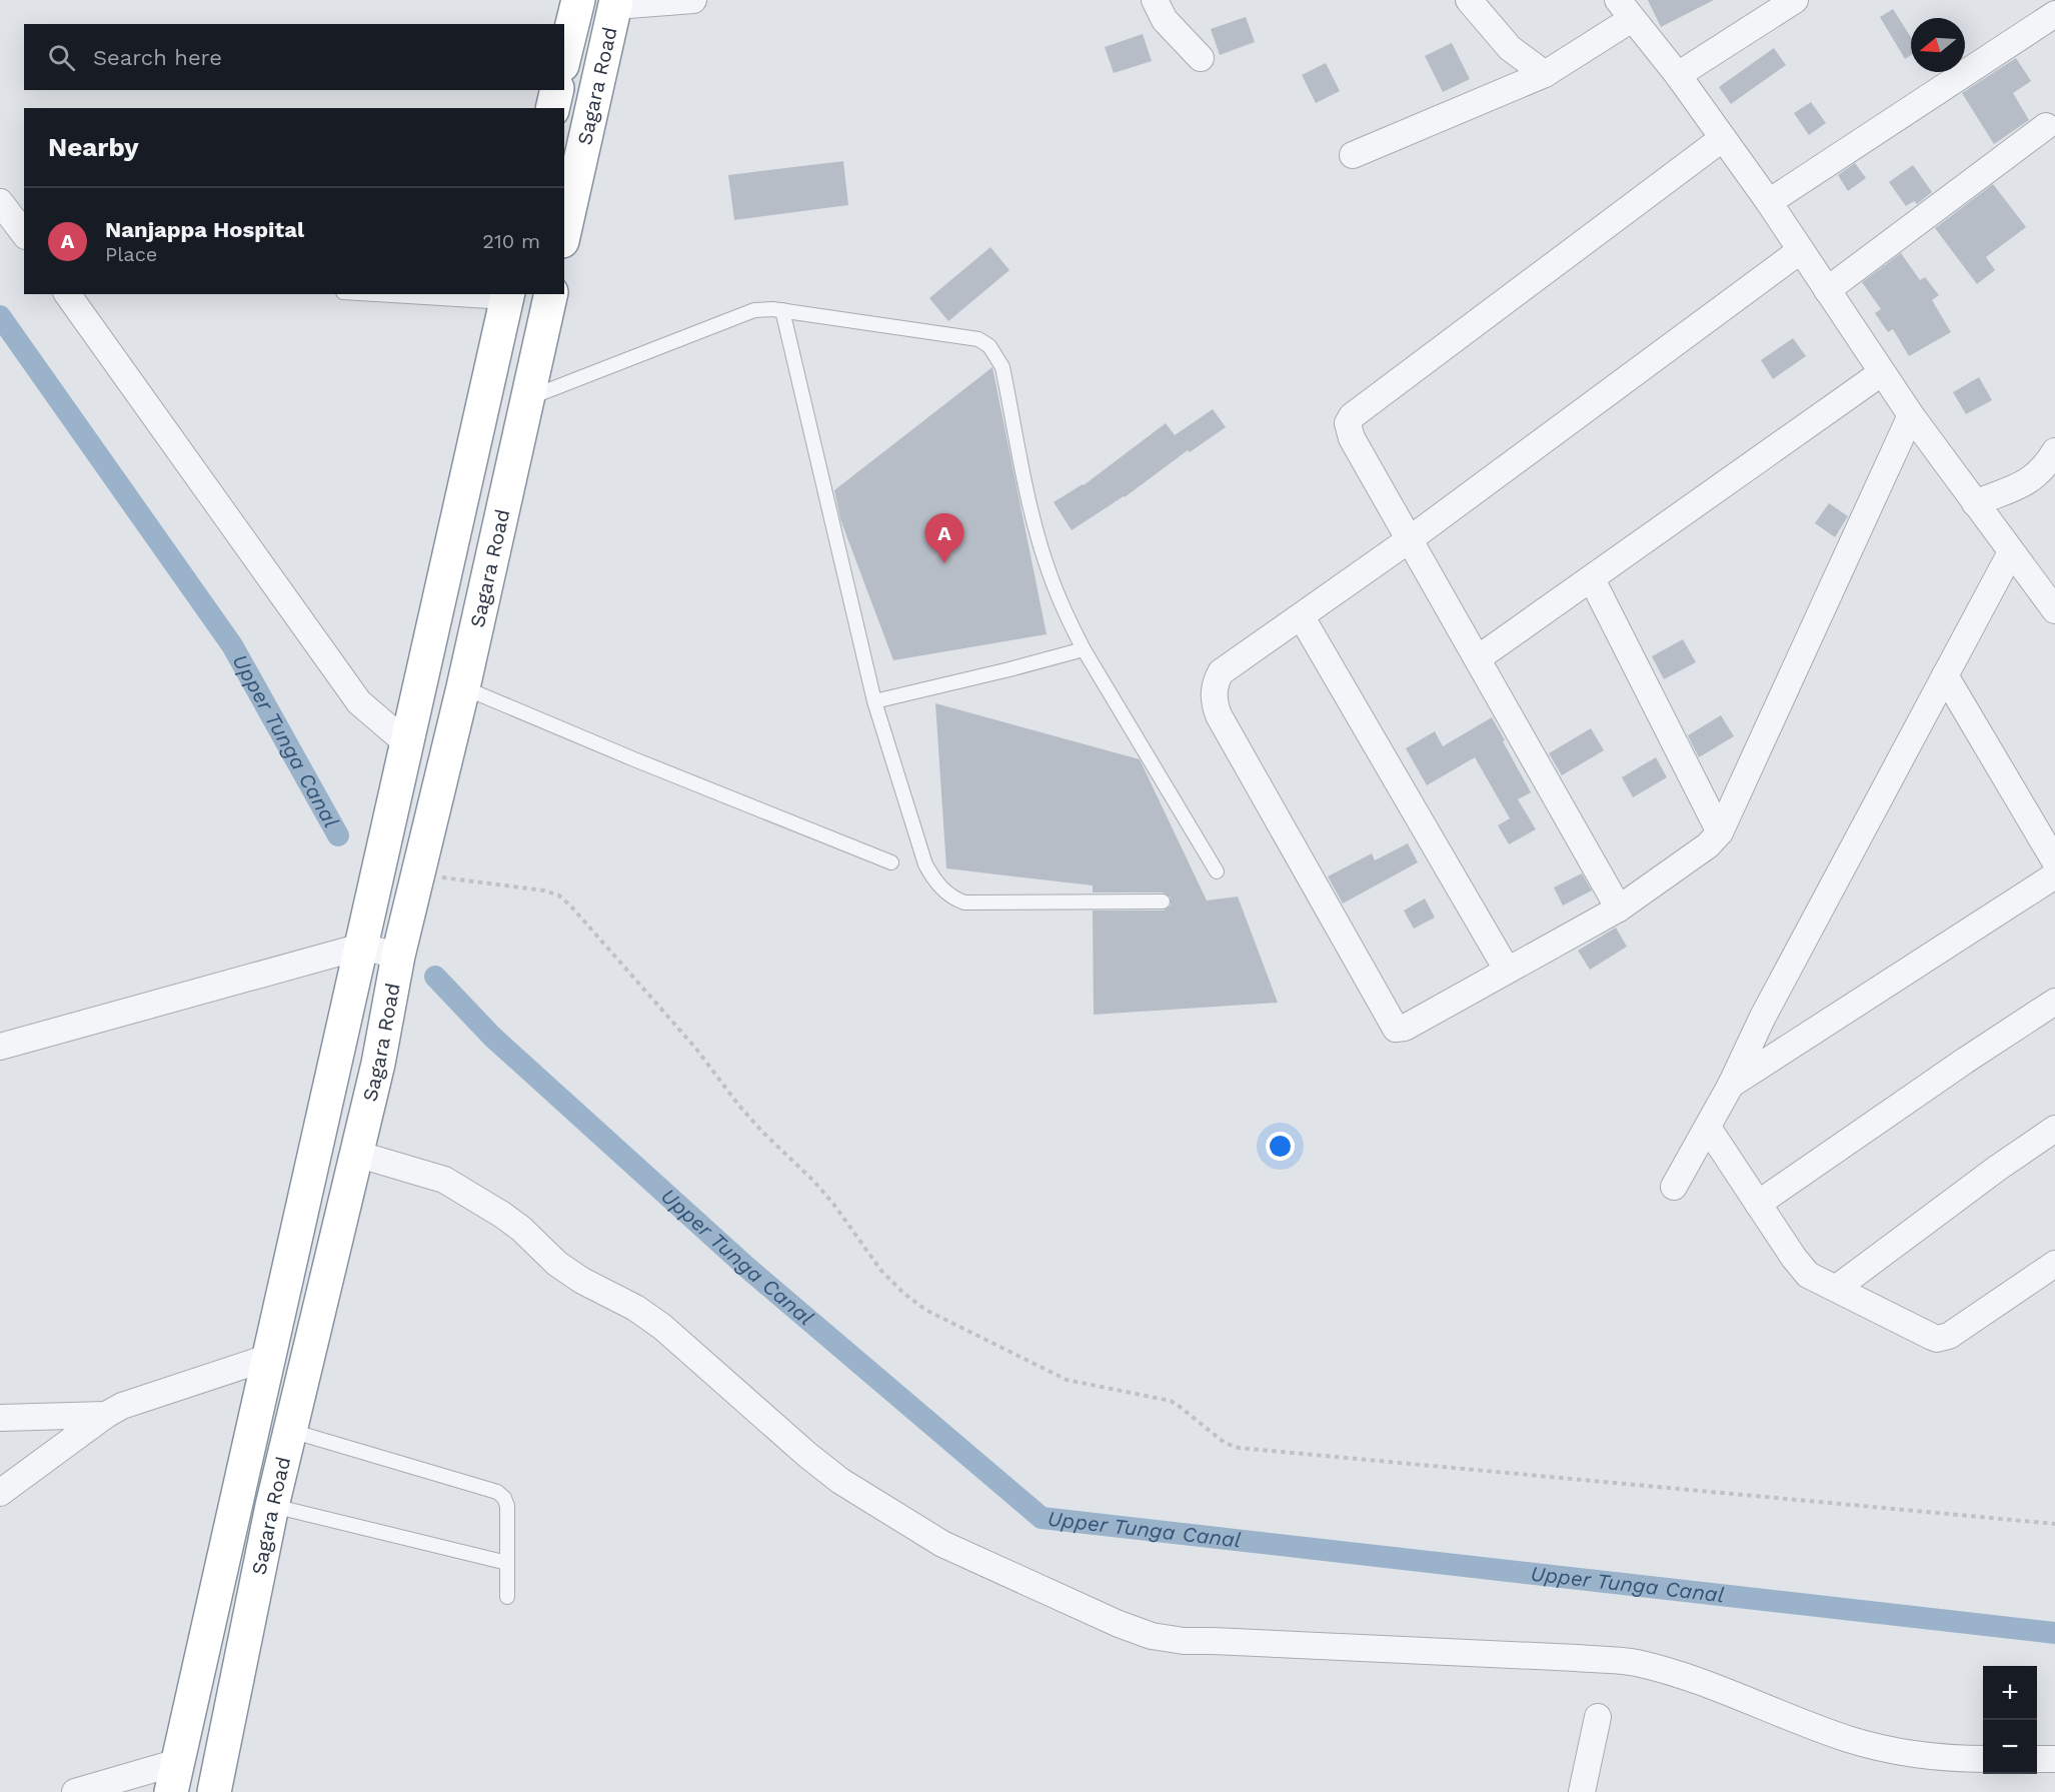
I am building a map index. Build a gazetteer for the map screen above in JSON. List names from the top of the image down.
{
  "streets": {
    "highway": ["Sagara Road"]
  },
  "water": ["Upper Tunga Canal"],
  "north": "left",
  "page": {
    "search": "Search here",
    "heading": "Nearby",
    "list": [
      {
        "mark": "A",
        "name": "Nanjappa Hospital",
        "note": "Place",
        "value": "210 m"
      }
    ],
    "pins": "A",
    "map_buttons": ["+", "−"]
  }
}
